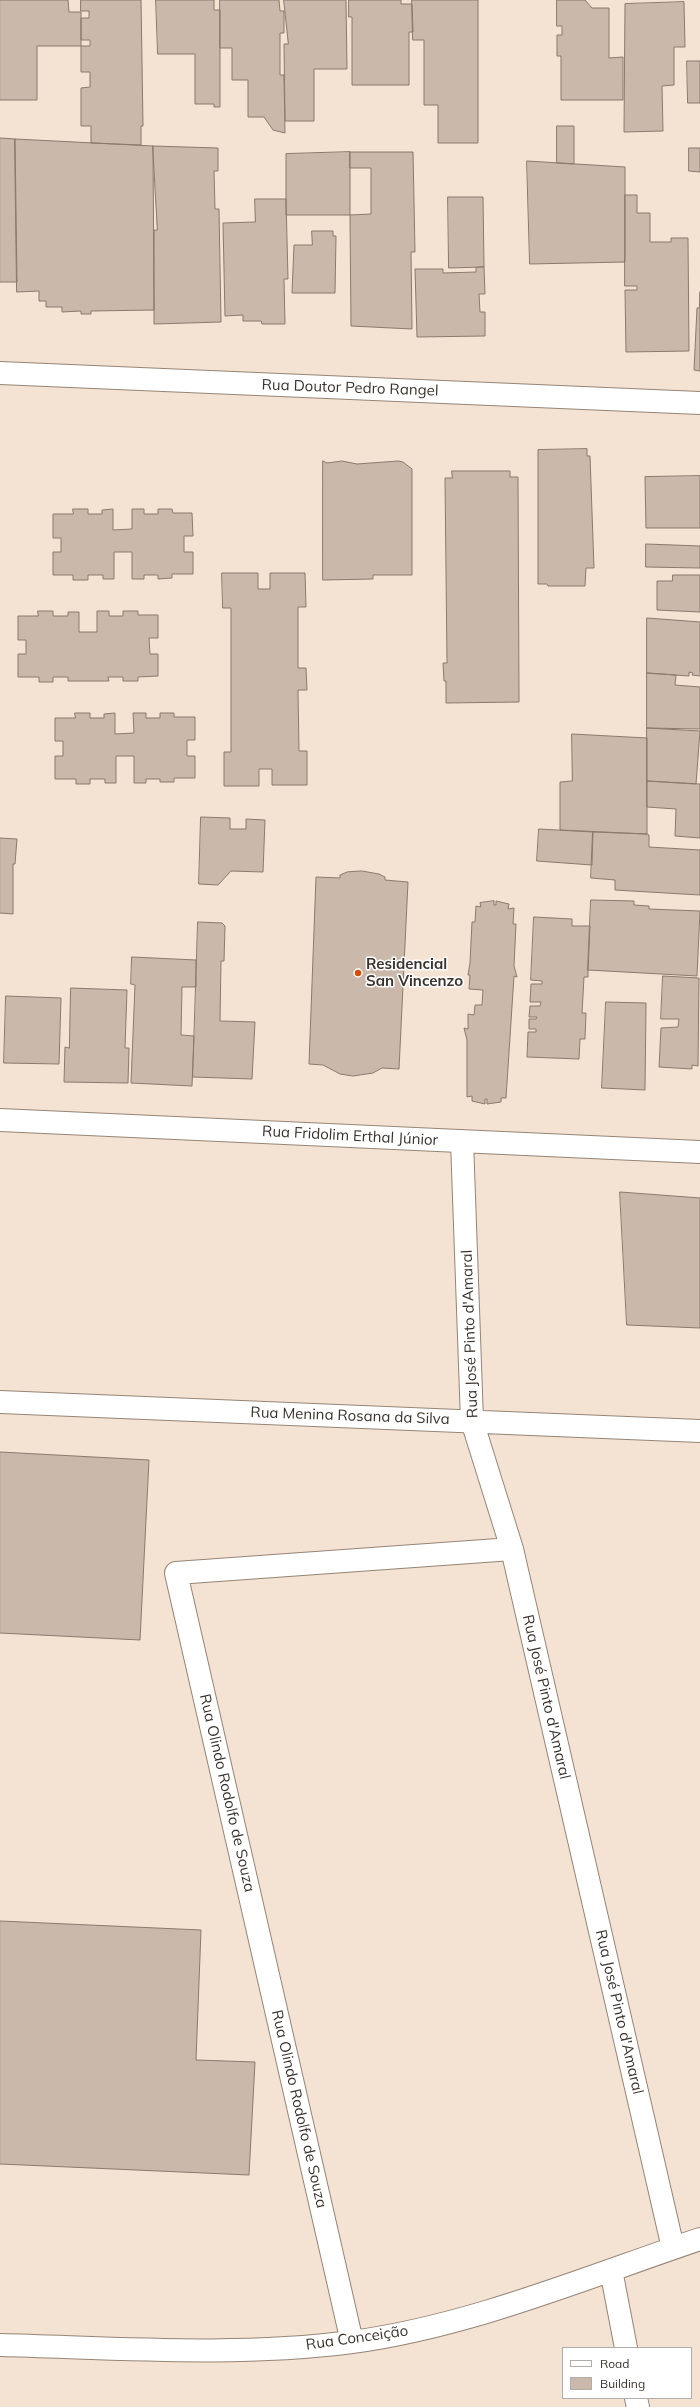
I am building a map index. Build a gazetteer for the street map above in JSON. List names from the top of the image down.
{
  "streets": {
    "street": [
      "Rua Doutor Pedro Rangel",
      "Rua Fridolim Erthal Júnior",
      "Rua José Pinto d'Amaral",
      "Rua Menina Rosana da Silva",
      "Rua Olindo Rodolfo de Souza",
      "Rua Conceição"
    ]
  },
  "crossings": [
    ["Rua Fridolim Erthal Júnior", "Rua José Pinto d'Amaral"],
    ["Rua José Pinto d'Amaral", "Rua Menina Rosana da Silva"],
    ["Rua José Pinto d'Amaral", "Rua Olindo Rodolfo de Souza"],
    ["Rua José Pinto d'Amaral", "Rua Conceição"],
    ["Rua Olindo Rodolfo de Souza", "Rua Conceição"]
  ],
  "places": ["Residencial San Vincenzo"],
  "legend": ["Road", "Building"]
}
